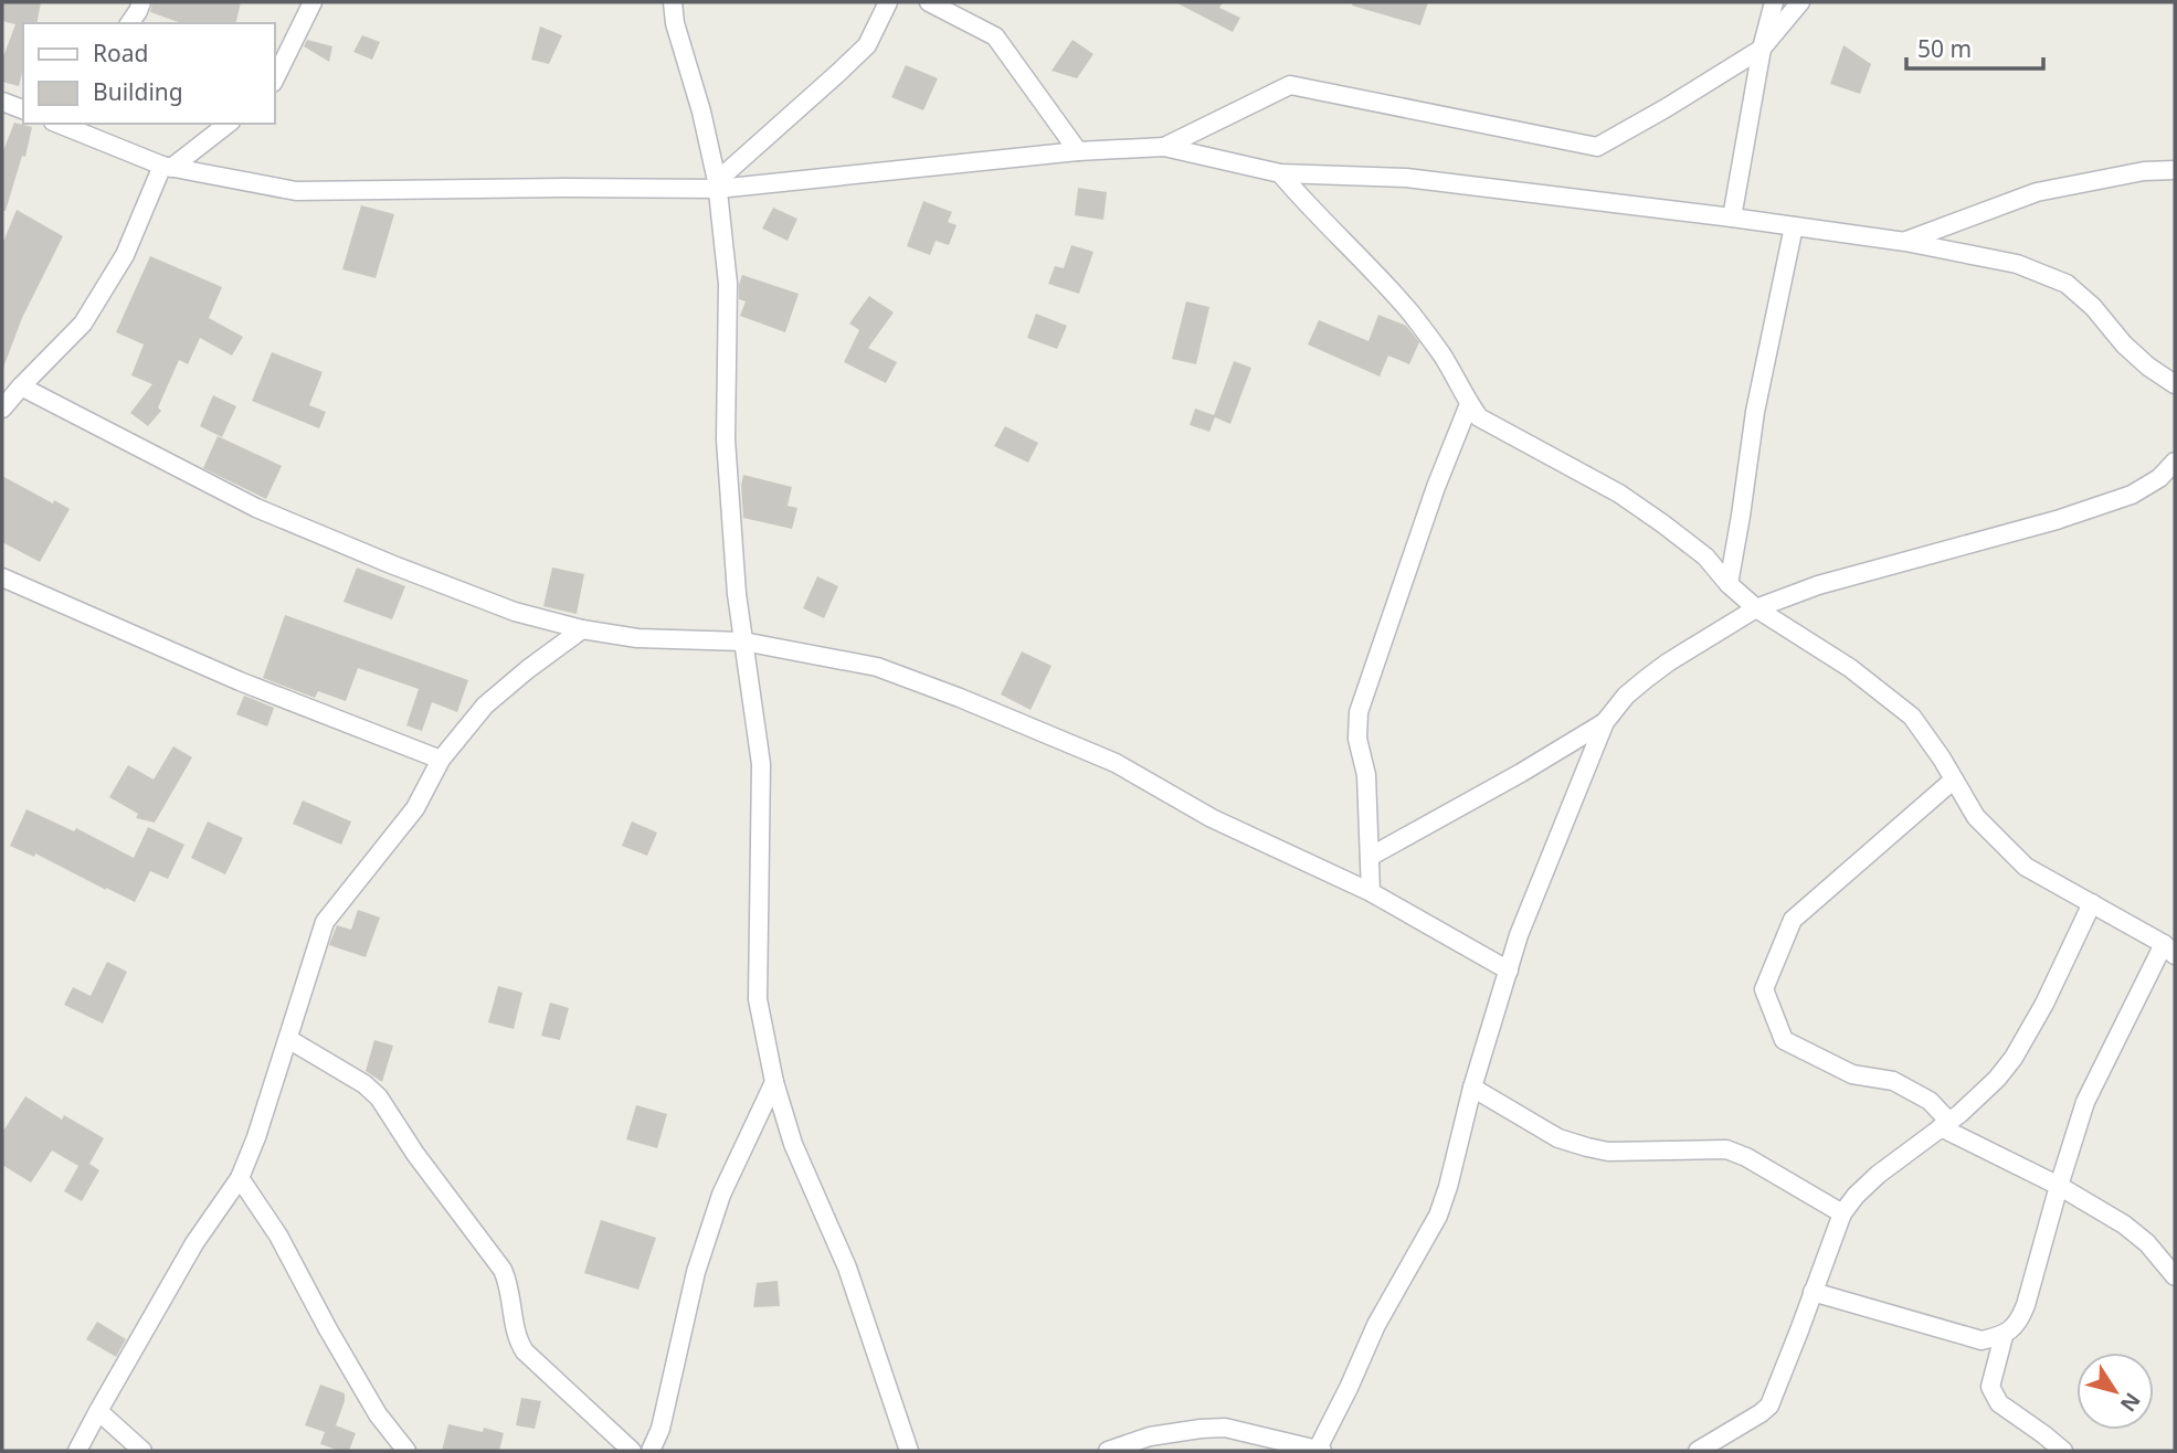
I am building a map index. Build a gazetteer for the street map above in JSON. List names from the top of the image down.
{
  "legend": ["Road", "Building"],
  "scale_bar": "50 m",
  "north": "bottom right"
}
